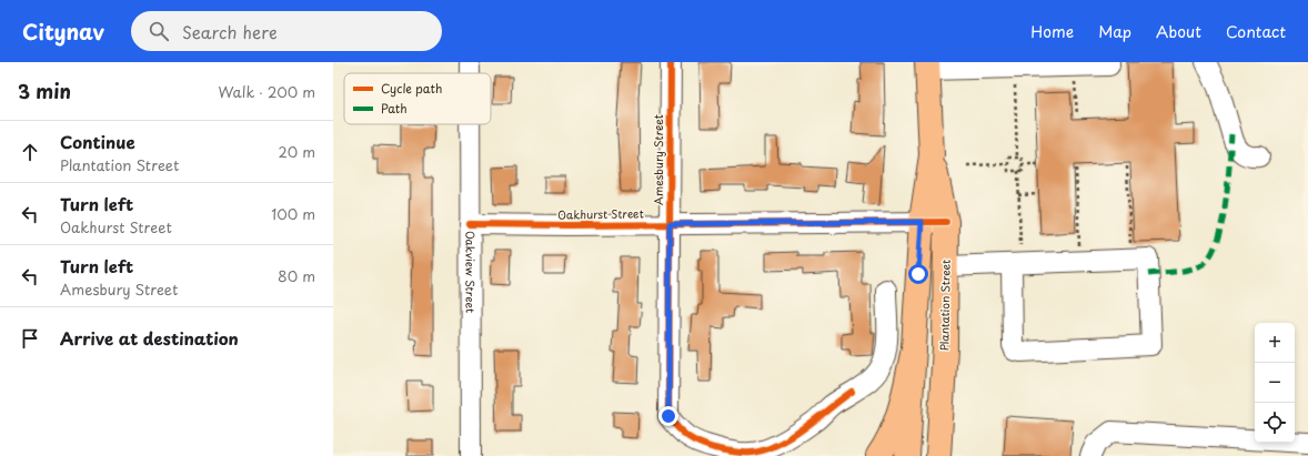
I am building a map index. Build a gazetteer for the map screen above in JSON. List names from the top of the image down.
{
  "streets": {
    "main road": ["Plantation Street"],
    "street": ["Amesbury Street", "Oakhurst Street", "Oakview Street"]
  },
  "crossings": [
    ["Amesbury Street", "Oakhurst Street"],
    ["Oakhurst Street", "Oakview Street"],
    ["Oakhurst Street", "Plantation Street"]
  ],
  "legend": ["Cycle path", "Path"],
  "page": {
    "header": "Citynav",
    "search": "Search here",
    "nav": [
      "Home",
      "Map",
      "About",
      "Contact"
    ],
    "heading": ["3 min", "Walk · 200 m"],
    "list": [
      ["Continue", "Plantation Street", "20 m"],
      ["Turn left", "Oakhurst Street", "100 m"],
      ["Turn left", "Amesbury Street", "80 m"],
      "Arrive at destination"
    ],
    "map_buttons": ["+", "−"]
  }
}
